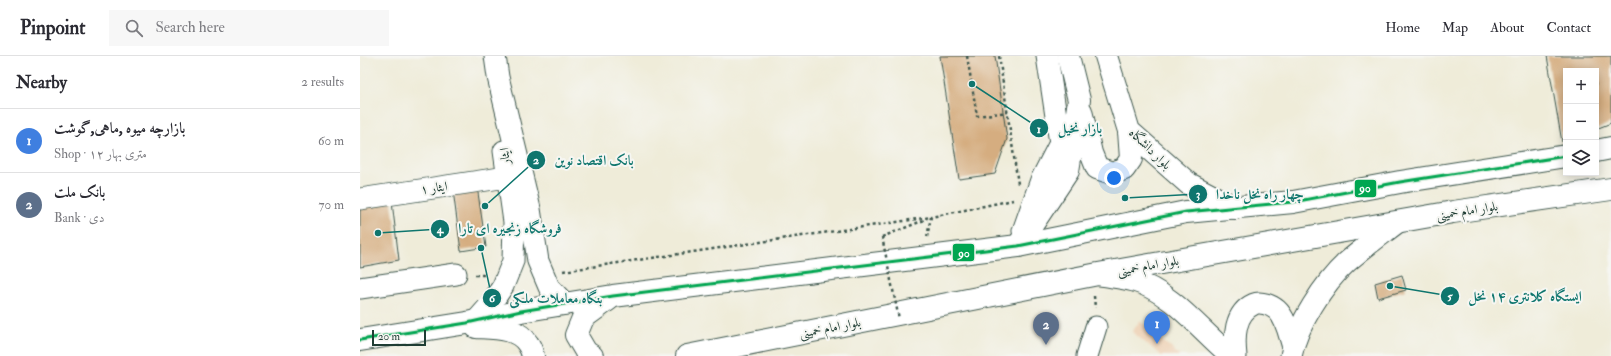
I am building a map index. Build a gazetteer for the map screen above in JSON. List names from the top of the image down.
{
  "streets": {
    "main road": ["بلوار دانشگاه", "بلوار امام خمینی"],
    "street": ["ایثار", "ایثار ۱"]
  },
  "crossings": [
    ["ایثار", "ایثار ۱"]
  ],
  "places": [
    "بازار نخیل",
    "چهار راه نخل ناخدا",
    "بانک اقتصاد نوین",
    "فروشگاه زنجیره ای تارا",
    "بنگاه معاملات ملکی",
    "ایستگاه کلانتری ۱۴ نخل"
  ],
  "lines": ["transit line 90"],
  "scale_bar": "20 m",
  "page": {
    "header": "Pinpoint",
    "search": "Search here",
    "nav": [
      "Home",
      "Map",
      "About",
      "Contact"
    ],
    "heading": ["Nearby", "2 results"],
    "map_buttons": ["+", "−"],
    "list": [
      {
        "mark": "1",
        "name": "بازارچه میوه ,ماهی,گوشت",
        "note": "Shop · ۱۲ متری بهار",
        "value": "60 m"
      },
      {
        "mark": "2",
        "name": "بانک ملت",
        "note": "Bank · دی",
        "value": "70 m"
      }
    ],
    "pins": ["1", "2"],
    "scale": "20 m"
  }
}
